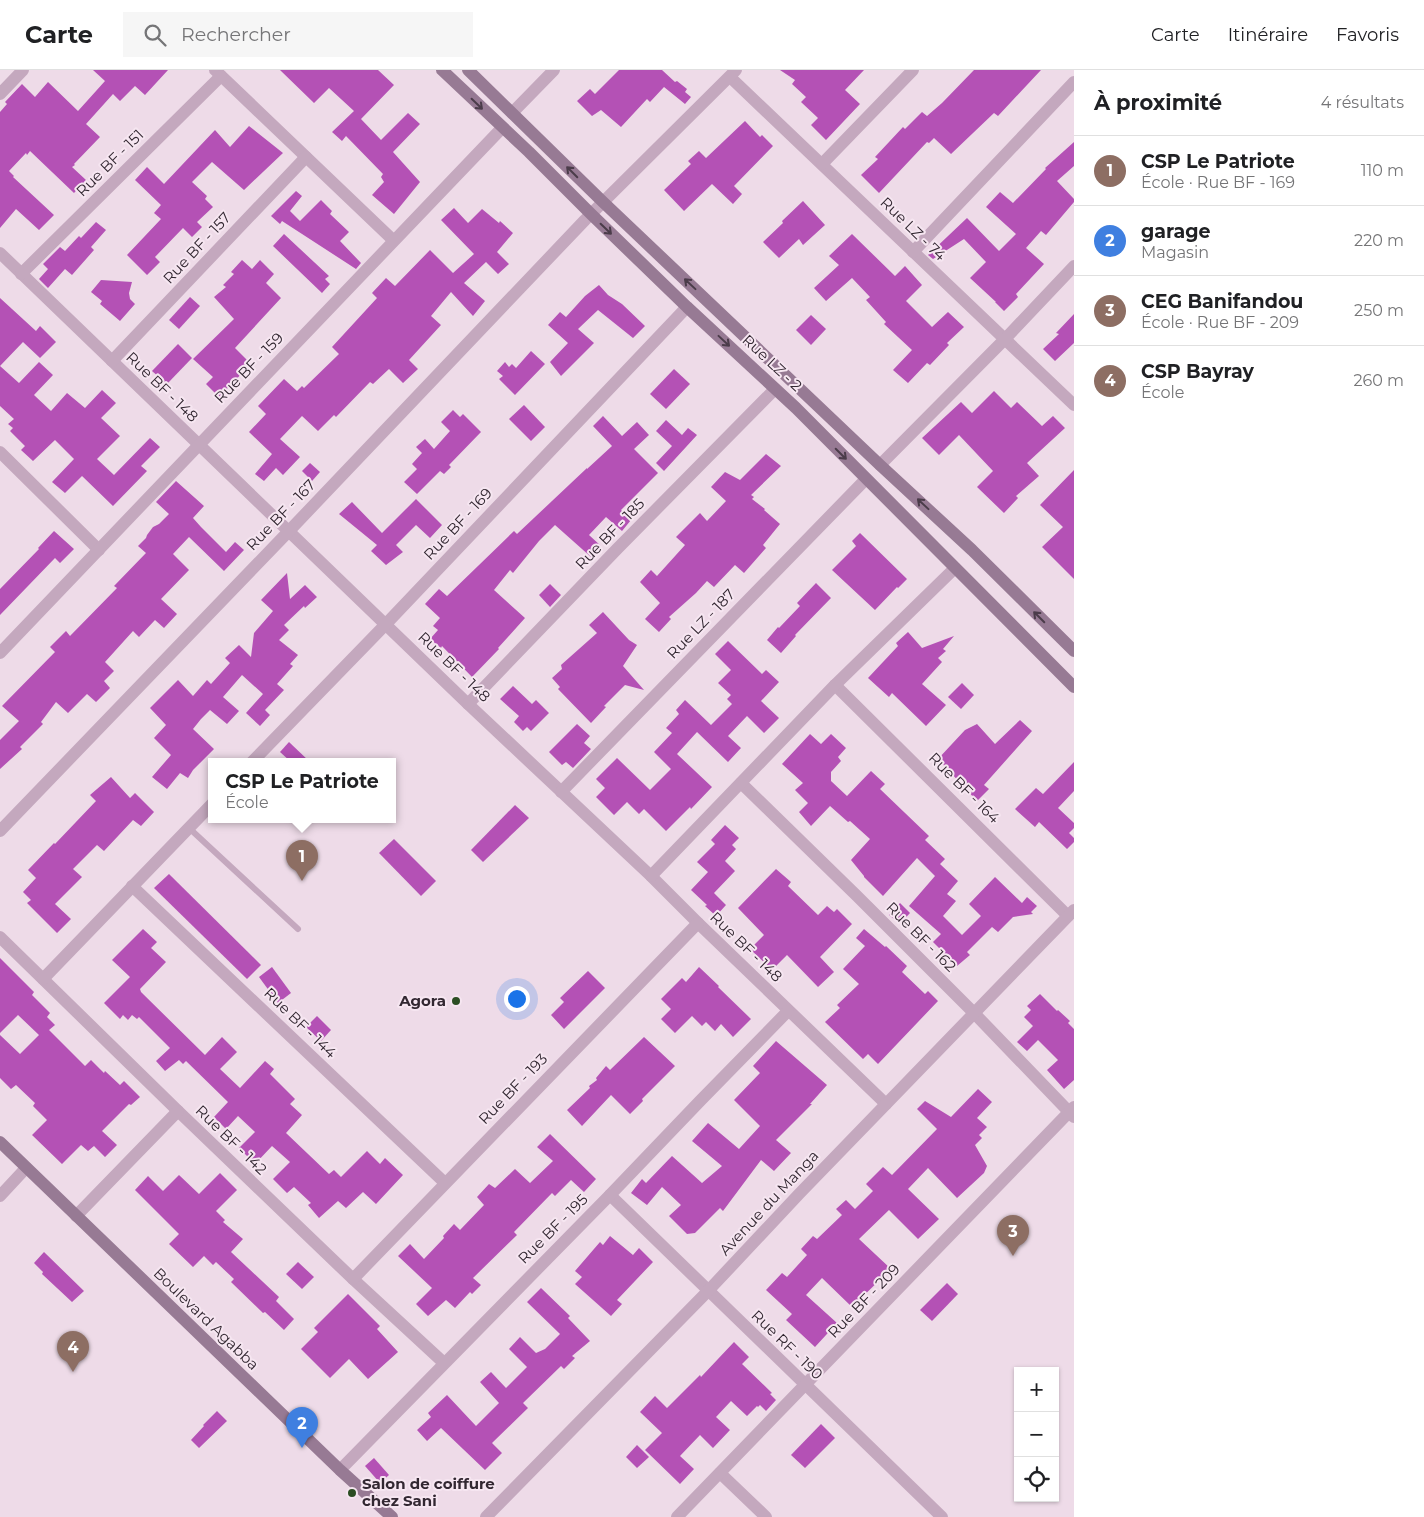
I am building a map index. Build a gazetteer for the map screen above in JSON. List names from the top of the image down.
{
  "streets": {
    "main road": ["Rue LZ - 2", "Boulevard Agabba"],
    "street": [
      "Rue BF - 151",
      "Rue LZ - 74",
      "Rue BF - 157",
      "Rue BF - 159",
      "Rue BF - 148",
      "Rue BF - 167",
      "Rue BF - 169",
      "Rue BF - 185",
      "Rue LZ - 187",
      "Rue BF - 164",
      "Rue BF - 162",
      "Rue BF - 144",
      "Rue BF - 193",
      "Rue BF - 142",
      "Avenue du Manga",
      "Rue BF - 195",
      "Rue BF - 209",
      "Rue RF - 190"
    ]
  },
  "crossings": [
    ["Rue BF - 151", "Rue BF - 148"],
    ["Rue LZ - 74", "Rue BF - 167"],
    ["Rue BF - 157", "Rue BF - 148"],
    ["Rue LZ - 2", "Rue BF - 159"],
    ["Rue LZ - 2", "Rue BF - 167"],
    ["Rue LZ - 2", "Rue BF - 169"],
    ["Rue LZ - 2", "Rue BF - 185"],
    ["Rue LZ - 2", "Rue LZ - 187"],
    ["Rue BF - 159", "Rue BF - 148"],
    ["Rue BF - 148", "Rue BF - 167"],
    ["Rue BF - 148", "Rue BF - 169"],
    ["Rue BF - 148", "Rue BF - 185"],
    ["Rue BF - 148", "Rue LZ - 187"],
    ["Rue BF - 148", "Rue BF - 193"],
    ["Rue BF - 148", "Avenue du Manga"],
    ["Rue BF - 148", "Rue BF - 195"],
    ["Rue BF - 164", "Avenue du Manga"],
    ["Rue BF - 162", "Avenue du Manga"],
    ["Rue BF - 162", "Rue BF - 209"],
    ["Rue BF - 144", "Rue BF - 193"],
    ["Rue BF - 193", "Rue BF - 142"],
    ["Rue BF - 142", "Rue BF - 195"],
    ["Avenue du Manga", "Rue RF - 190"],
    ["Rue BF - 195", "Boulevard Agabba"],
    ["Rue BF - 195", "Rue RF - 190"],
    ["Rue BF - 209", "Rue RF - 190"]
  ],
  "places": ["Agora", "Salon de coiffure chez Sani"],
  "page": {
    "header": "Carte",
    "search": "Rechercher",
    "nav": ["Carte", "Itinéraire", "Favoris"],
    "heading": ["À proximité", "4 résultats"],
    "list": [
      {
        "mark": "1",
        "name": "CSP Le Patriote",
        "note": "École · Rue BF - 169",
        "value": "110 m"
      },
      {
        "mark": "2",
        "name": "garage",
        "note": "Magasin",
        "value": "220 m"
      },
      {
        "mark": "3",
        "name": "CEG Banifandou",
        "note": "École · Rue BF - 209",
        "value": "250 m"
      },
      {
        "mark": "4",
        "name": "CSP Bayray",
        "note": "École",
        "value": "260 m"
      }
    ],
    "popup": ["CSP Le Patriote", "École"],
    "pins": [
      "1",
      "3",
      "4",
      "2"
    ],
    "map_buttons": ["+", "−"]
  }
}
